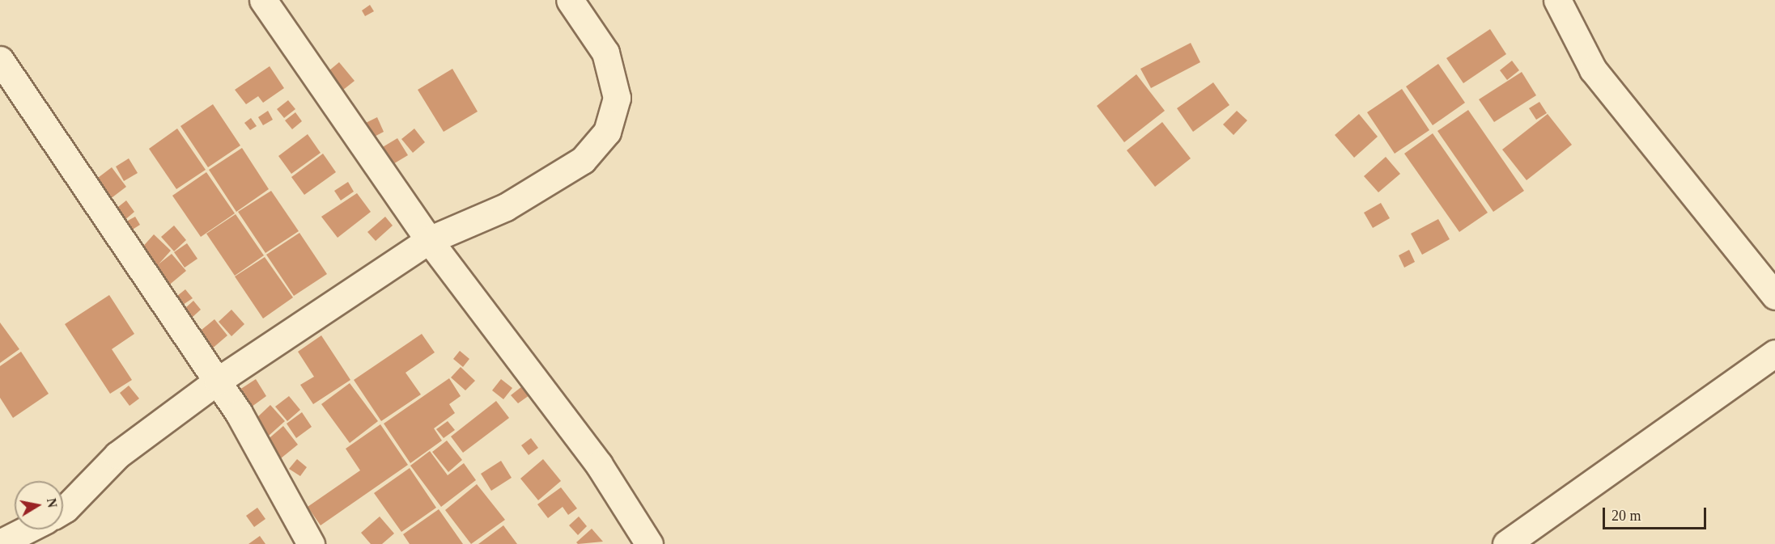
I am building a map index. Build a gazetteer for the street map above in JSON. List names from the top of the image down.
{
  "scale_bar": "20 m",
  "north": "right"
}
